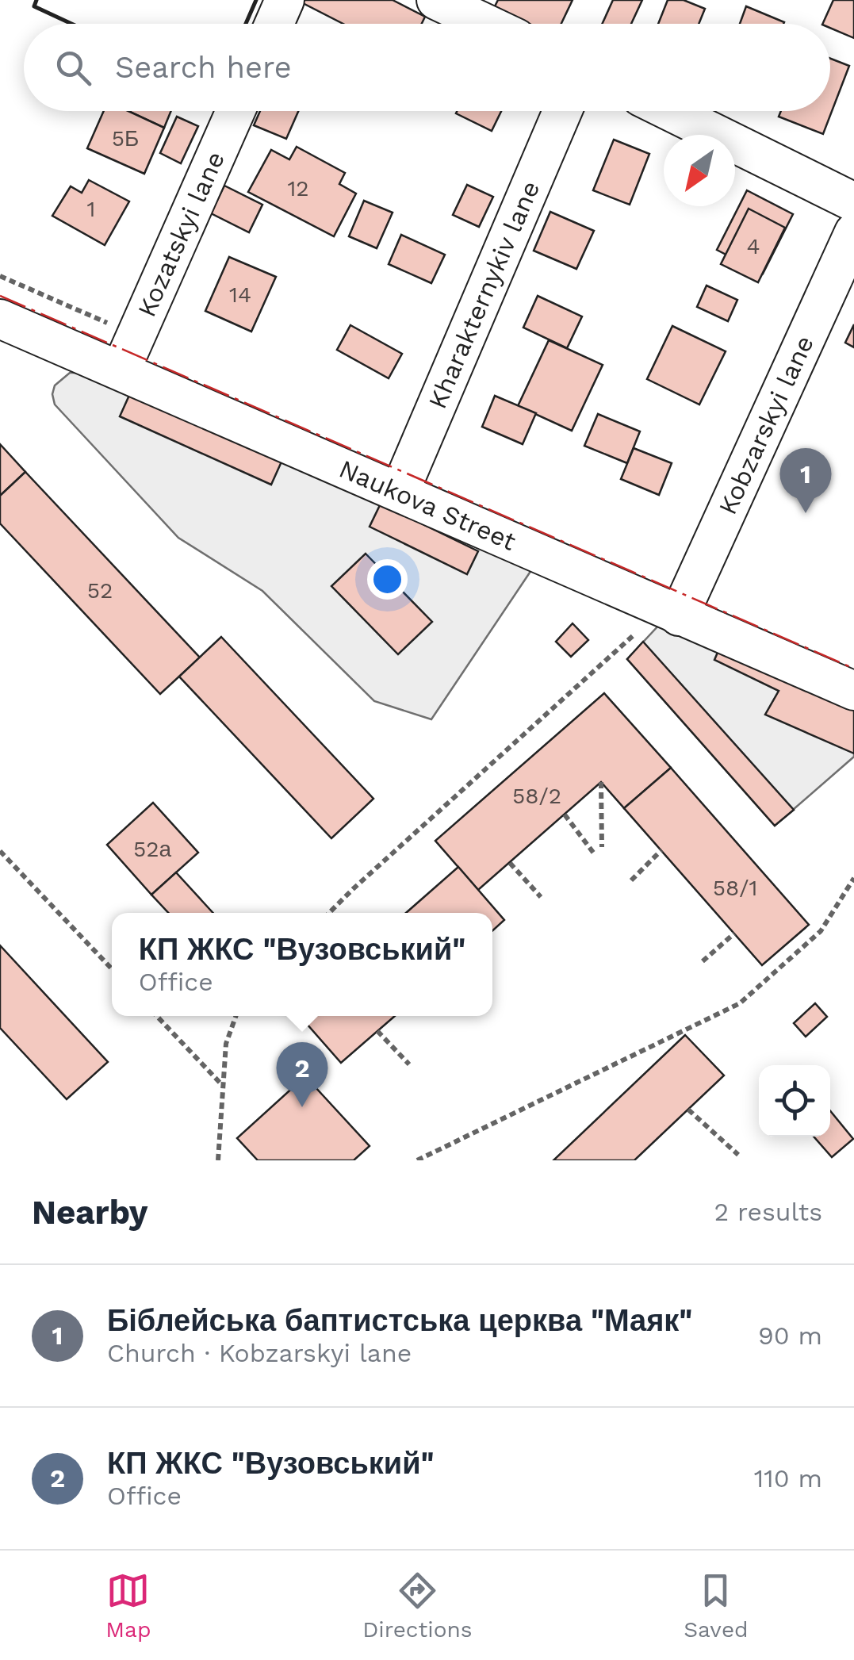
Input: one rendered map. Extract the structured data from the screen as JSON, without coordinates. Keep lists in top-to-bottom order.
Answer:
{
  "streets": {
    "street": [
      "Kozatskyi lane",
      "Kharakternykiv lane",
      "Kobzarskyi lane",
      "Naukova Street"
    ]
  },
  "crossings": [
    ["Kozatskyi lane", "Naukova Street"],
    ["Kharakternykiv lane", "Naukova Street"],
    ["Kobzarskyi lane", "Naukova Street"]
  ],
  "house_numbers": [
    "5Б",
    "12",
    "1",
    "4",
    "14",
    "52",
    "58/2",
    "52а",
    "58/1"
  ],
  "north": "bottom left",
  "page": {
    "search": "Search here",
    "pins": ["1", "2"],
    "popup": ["КП ЖКС \"Вузовський\"", "Office"],
    "heading": ["Nearby", "2 results"],
    "list": [
      {
        "mark": "1",
        "name": "Біблейська баптистська церква \"Маяк\"",
        "note": "Church · Kobzarskyi lane",
        "value": "90 m"
      },
      {
        "mark": "2",
        "name": "КП ЖКС \"Вузовський\"",
        "note": "Office",
        "value": "110 m"
      }
    ],
    "nav": ["Map", "Directions", "Saved"]
  }
}
